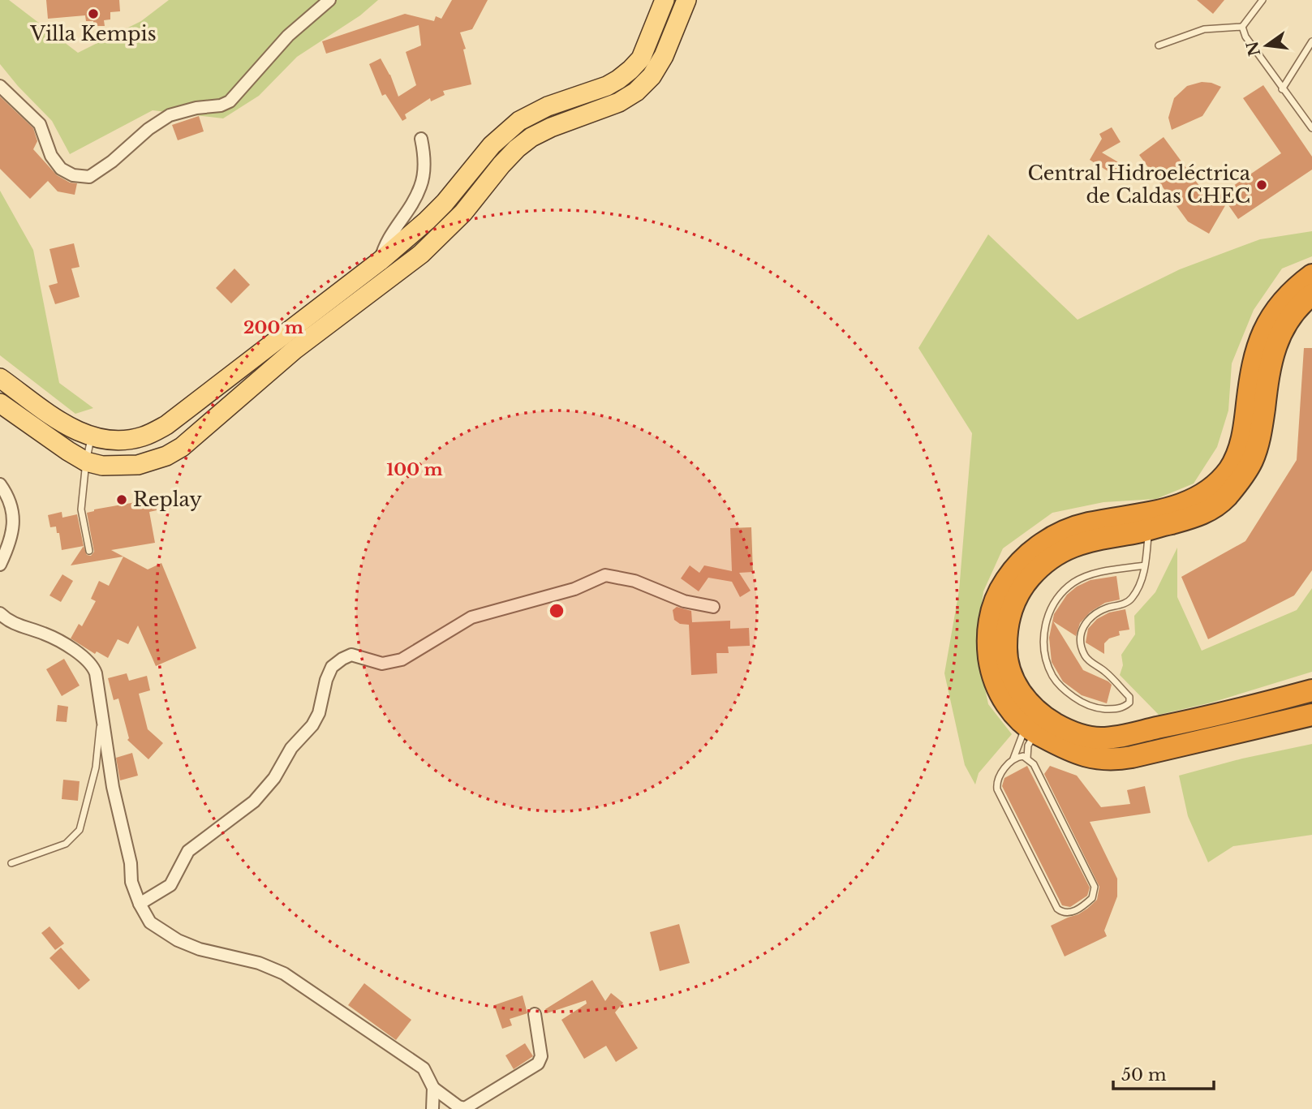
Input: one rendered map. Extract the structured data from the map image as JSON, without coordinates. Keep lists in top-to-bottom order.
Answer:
{
  "places": ["Villa Kempis", "Central Hidroeléctrica de Caldas CHEC", "Replay"],
  "scale_bar": "50 m",
  "north": "left",
  "rings": ["200 m", "100 m"]
}
